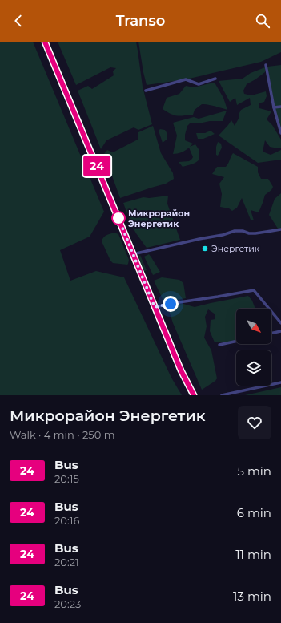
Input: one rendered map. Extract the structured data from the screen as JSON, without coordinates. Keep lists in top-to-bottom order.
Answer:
{
  "places": ["Микрорайон Энергетик", "Энергетик"],
  "lines": ["bus line 24"],
  "north": "bottom right",
  "page": {
    "header": "Transo",
    "on_map": "24",
    "heading": ["Микрорайон Энергетик", "Walk · 4 min · 250 m"],
    "list": [
      {
        "mark": "24",
        "name": "Bus",
        "note": "20:15",
        "value": "5 min"
      },
      {
        "mark": "24",
        "name": "Bus",
        "note": "20:16",
        "value": "6 min"
      },
      {
        "mark": "24",
        "name": "Bus",
        "note": "20:21",
        "value": "11 min"
      },
      {
        "mark": "24",
        "name": "Bus",
        "note": "20:23",
        "value": "13 min"
      }
    ]
  }
}
